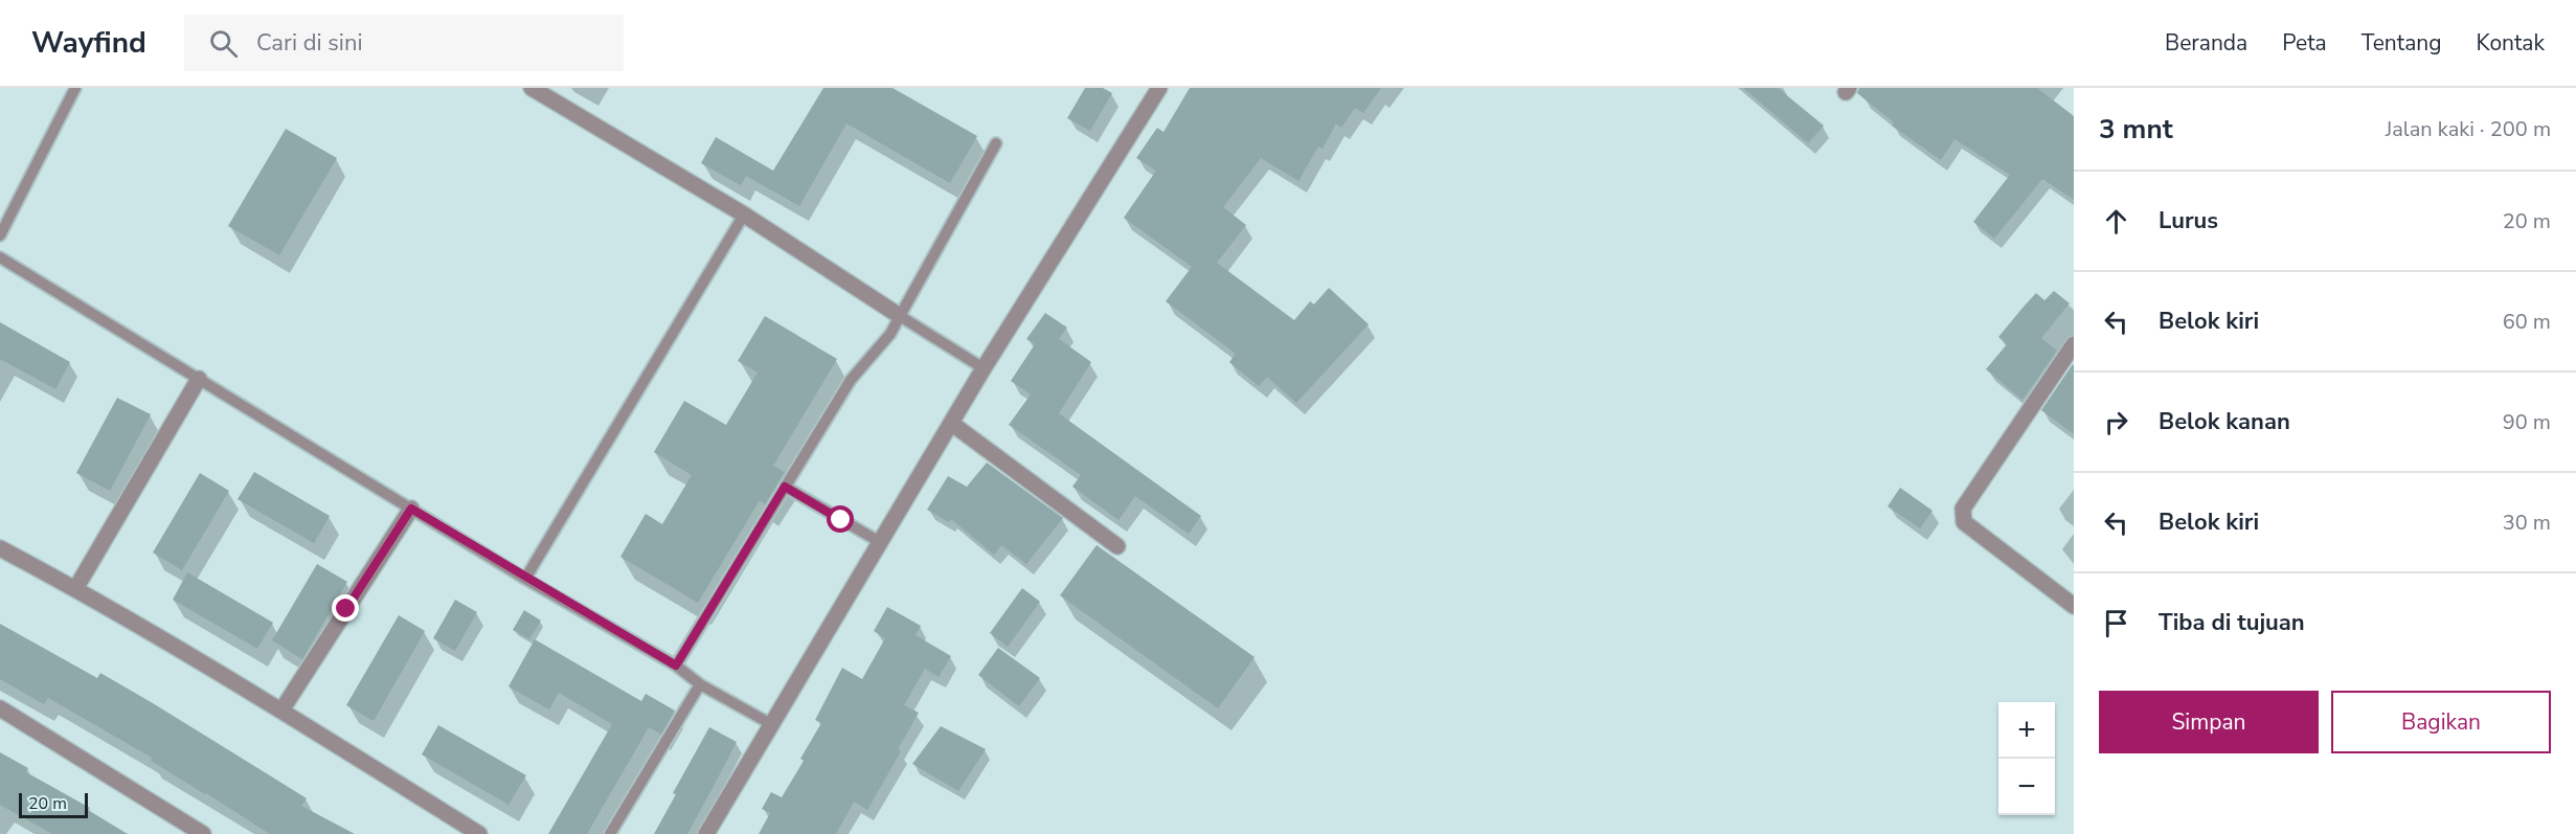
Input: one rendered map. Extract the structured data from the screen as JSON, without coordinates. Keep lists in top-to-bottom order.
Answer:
{
  "scale_bar": "20 m",
  "page": {
    "header": "Wayfind",
    "search": "Cari di sini",
    "nav": [
      "Beranda",
      "Peta",
      "Tentang",
      "Kontak"
    ],
    "heading": ["3 mnt", "Jalan kaki · 200 m"],
    "list": [
      ["Lurus", "20 m"],
      ["Belok kiri", "60 m"],
      ["Belok kanan", "90 m"],
      ["Belok kiri", "30 m"],
      "Tiba di tujuan"
    ],
    "buttons": ["Simpan", "Bagikan"],
    "map_buttons": ["+", "−"],
    "scale": "20 m"
  }
}
